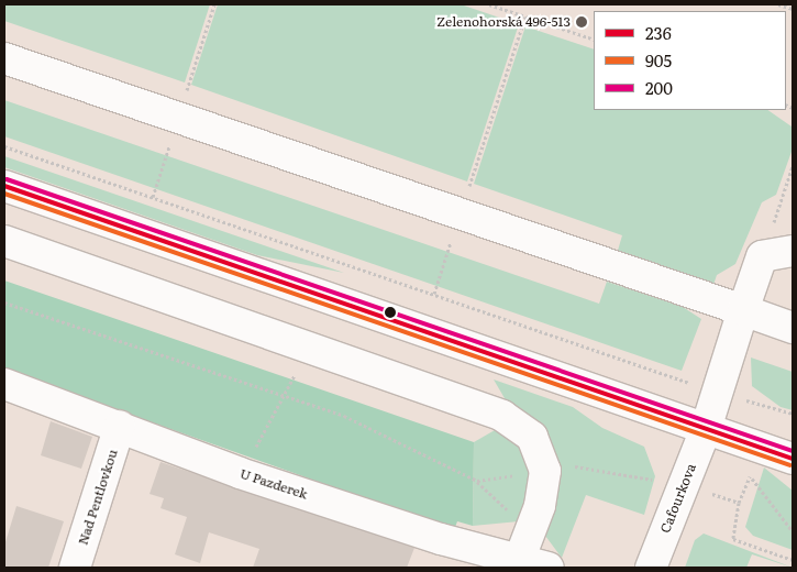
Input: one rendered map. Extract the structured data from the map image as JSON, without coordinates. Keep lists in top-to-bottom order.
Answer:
{
  "streets": {
    "street": ["U Pazderek", "Nad Pentlovkou", "Cafourkova"]
  },
  "crossings": [
    ["U Pazderek", "Nad Pentlovkou"]
  ],
  "places": ["Zelenohorská 496-513"],
  "lines": ["transit line 200", "transit line 236", "transit line 905"],
  "legend": ["236", "905", "200"]
}
